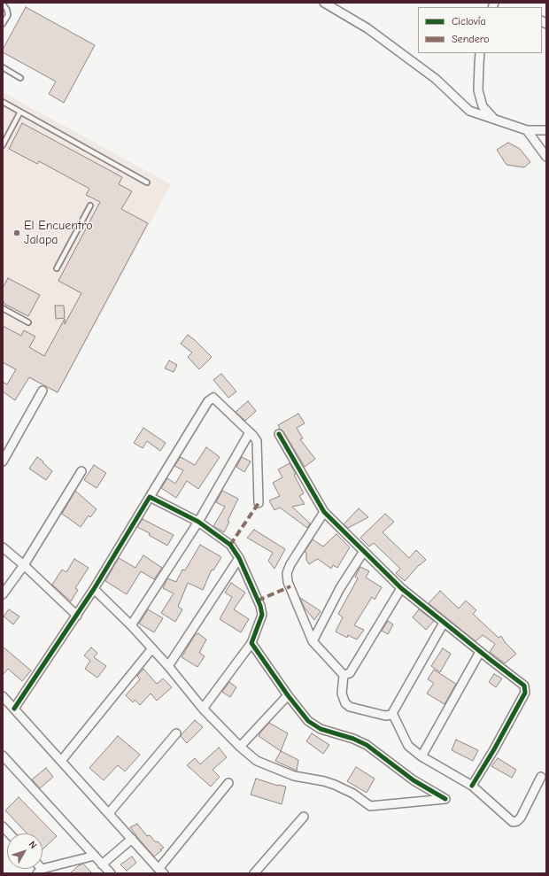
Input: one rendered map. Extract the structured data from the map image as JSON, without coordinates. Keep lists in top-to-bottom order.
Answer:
{
  "places": ["El Encuentro Jalapa"],
  "legend": ["Ciclovía", "Sendero"],
  "north": "top right"
}
